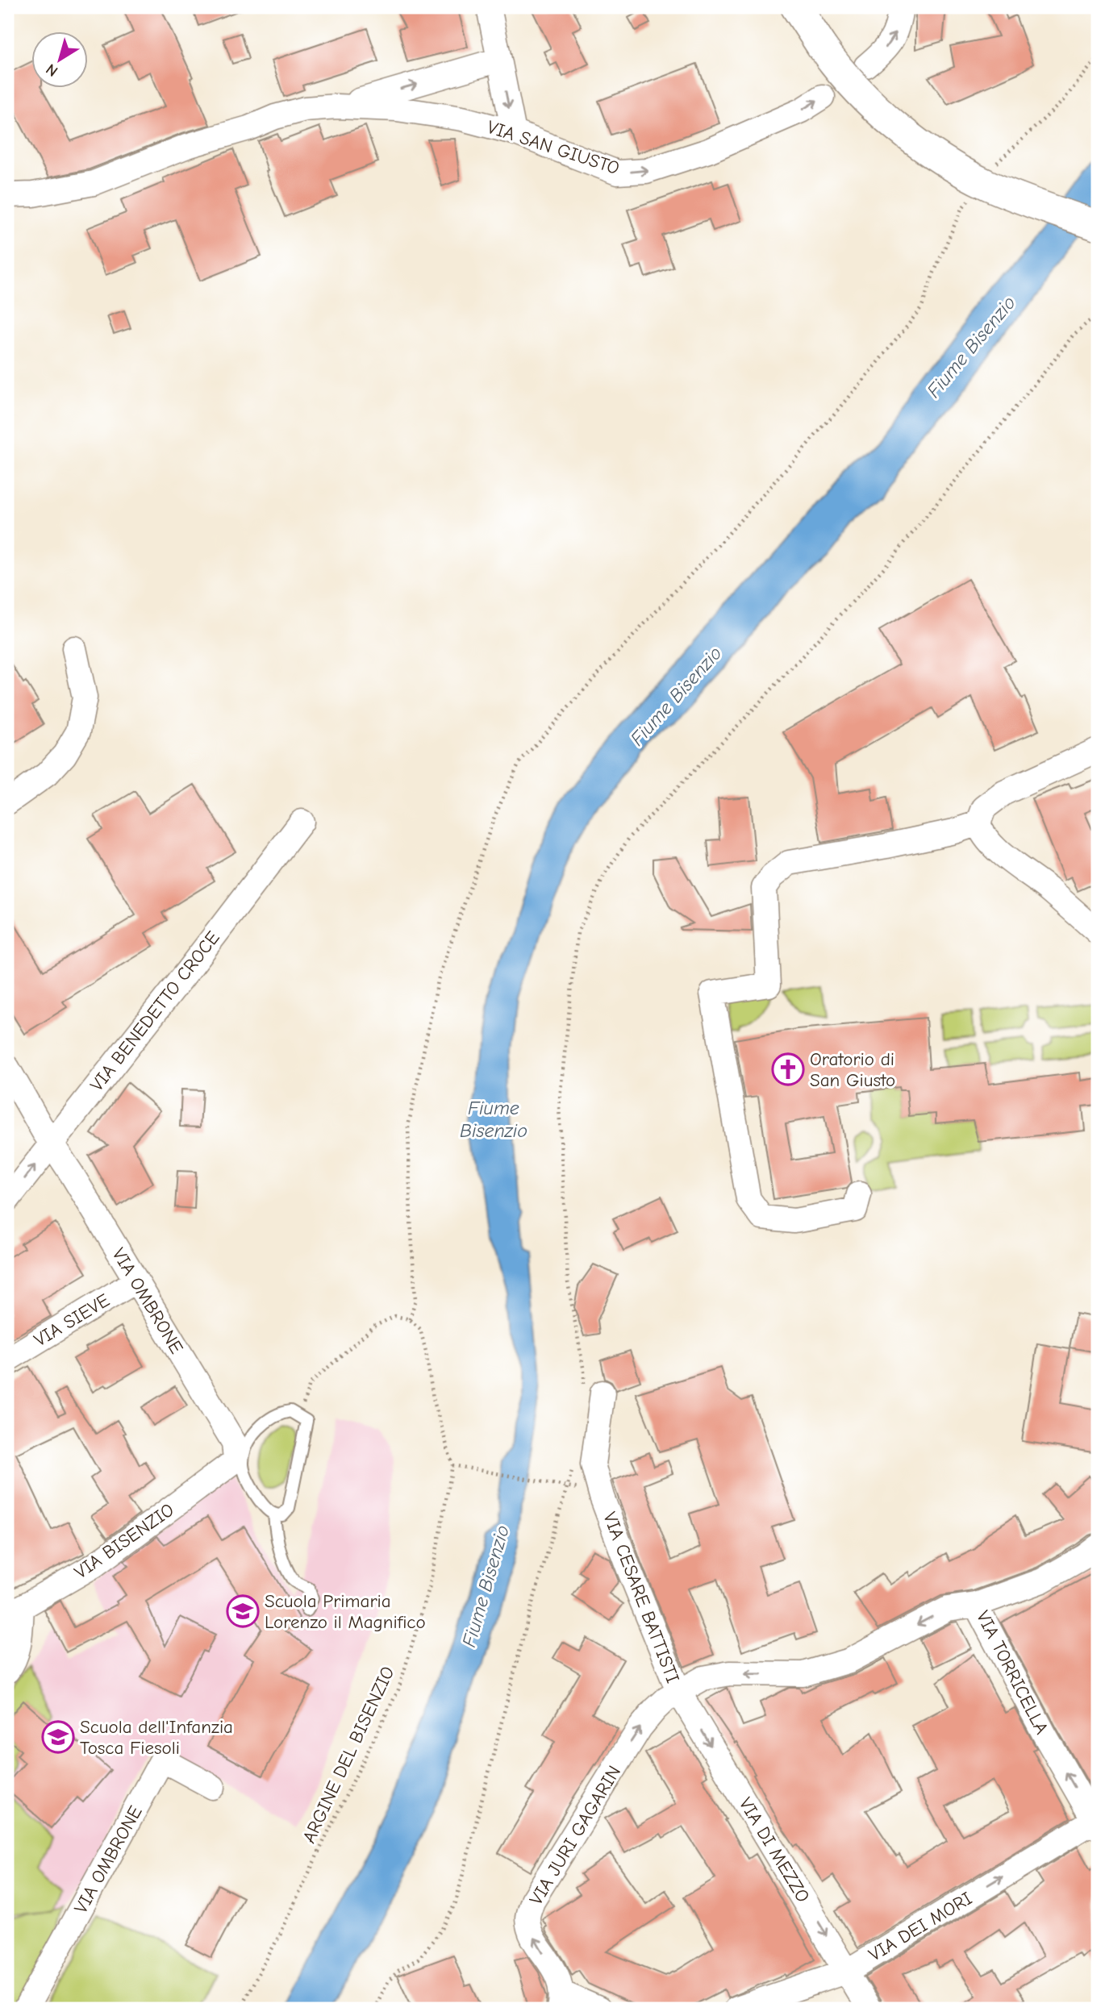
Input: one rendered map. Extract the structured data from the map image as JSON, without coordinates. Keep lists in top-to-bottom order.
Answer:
{
  "streets": {
    "street": [
      "VIA SAN GIUSTO",
      "VIA BENEDETTO CROCE",
      "VIA OMBRONE",
      "VIA SIEVE",
      "VIA BISENZIO",
      "VIA CESARE BATTISTI",
      "VIA TORRICELLA",
      "VIA JURI GAGARIN",
      "VIA DI MEZZO",
      "VIA DEI MORI"
    ],
    "path": ["ARGINE DEL BISENZIO"]
  },
  "crossings": [
    ["VIA BENEDETTO CROCE", "VIA OMBRONE"],
    ["VIA OMBRONE", "VIA SIEVE"],
    ["VIA OMBRONE", "VIA BISENZIO"],
    ["VIA CESARE BATTISTI", "VIA TORRICELLA"],
    ["VIA CESARE BATTISTI", "VIA JURI GAGARIN"],
    ["VIA CESARE BATTISTI", "VIA DI MEZZO"],
    ["VIA TORRICELLA", "VIA DEI MORI"],
    ["VIA JURI GAGARIN", "VIA DI MEZZO"],
    ["VIA DI MEZZO", "VIA DEI MORI"]
  ],
  "one_way": [
    "VIA CESARE BATTISTI",
    "VIA TORRICELLA",
    "VIA JURI GAGARIN",
    "VIA DI MEZZO",
    "VIA DEI MORI"
  ],
  "water": ["Fiume Bisenzio"],
  "places": {
    "church": ["Oratorio di San Giusto"],
    "school or university": ["Scuola Primaria Lorenzo il Magnifico", "Scuola dell'Infanzia Tosca Fiesoli"]
  },
  "north": "bottom left"
}
